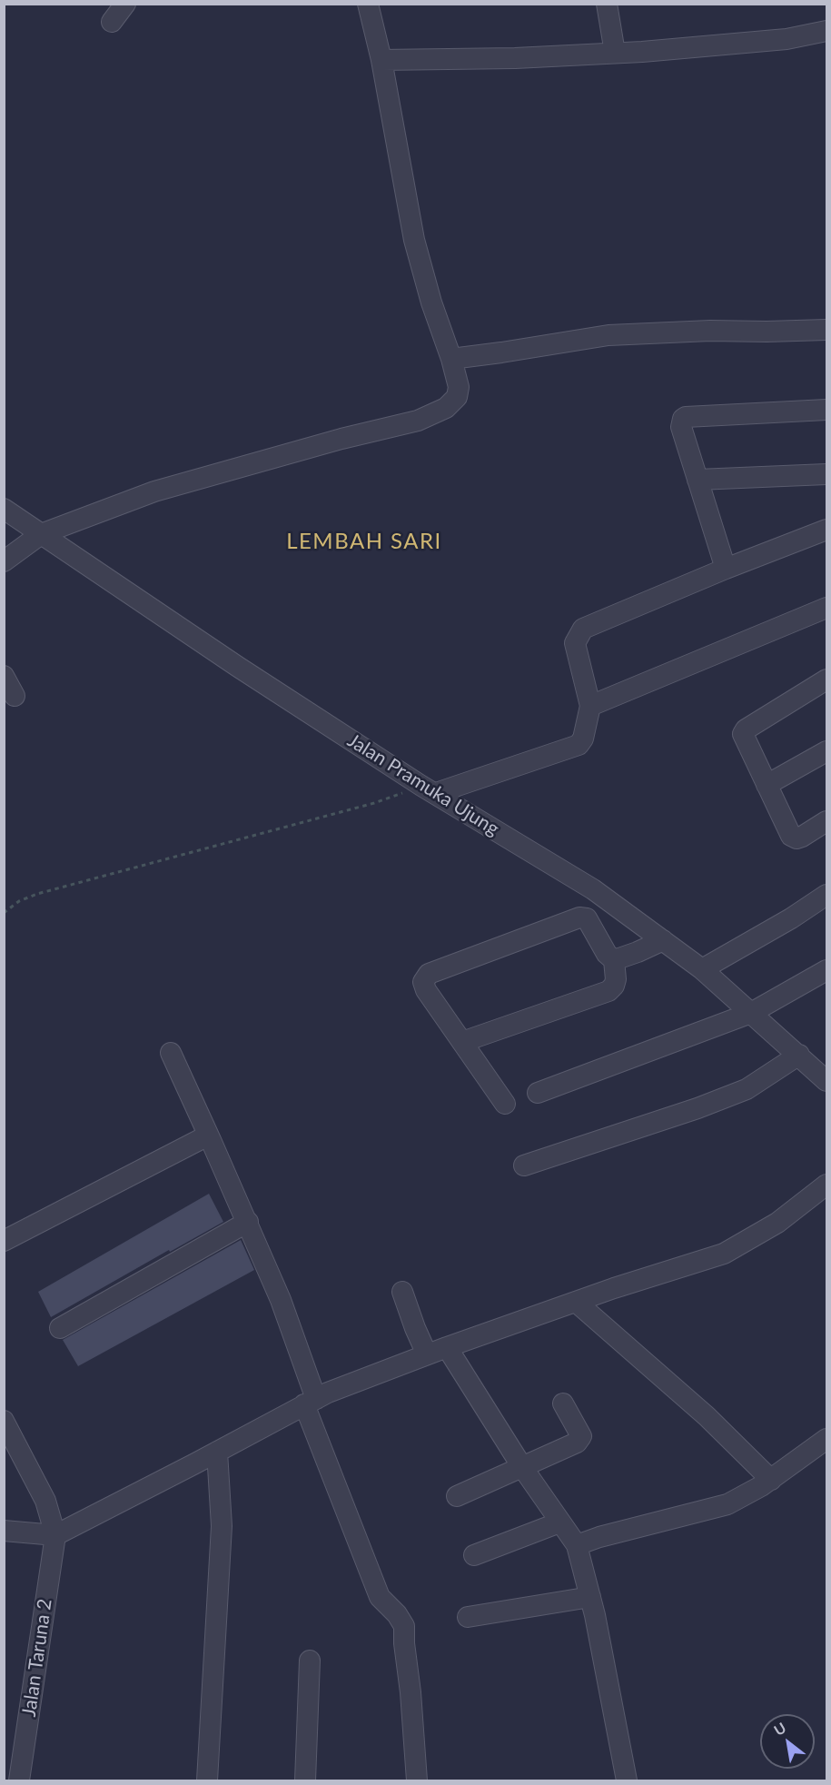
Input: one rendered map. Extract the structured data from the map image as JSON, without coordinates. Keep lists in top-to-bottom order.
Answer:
{
  "streets": {
    "street": ["Jalan Pramuka Ujung", "Jalan Taruna 2"]
  },
  "districts": ["LEMBAH SARI"],
  "north": "top left"
}
